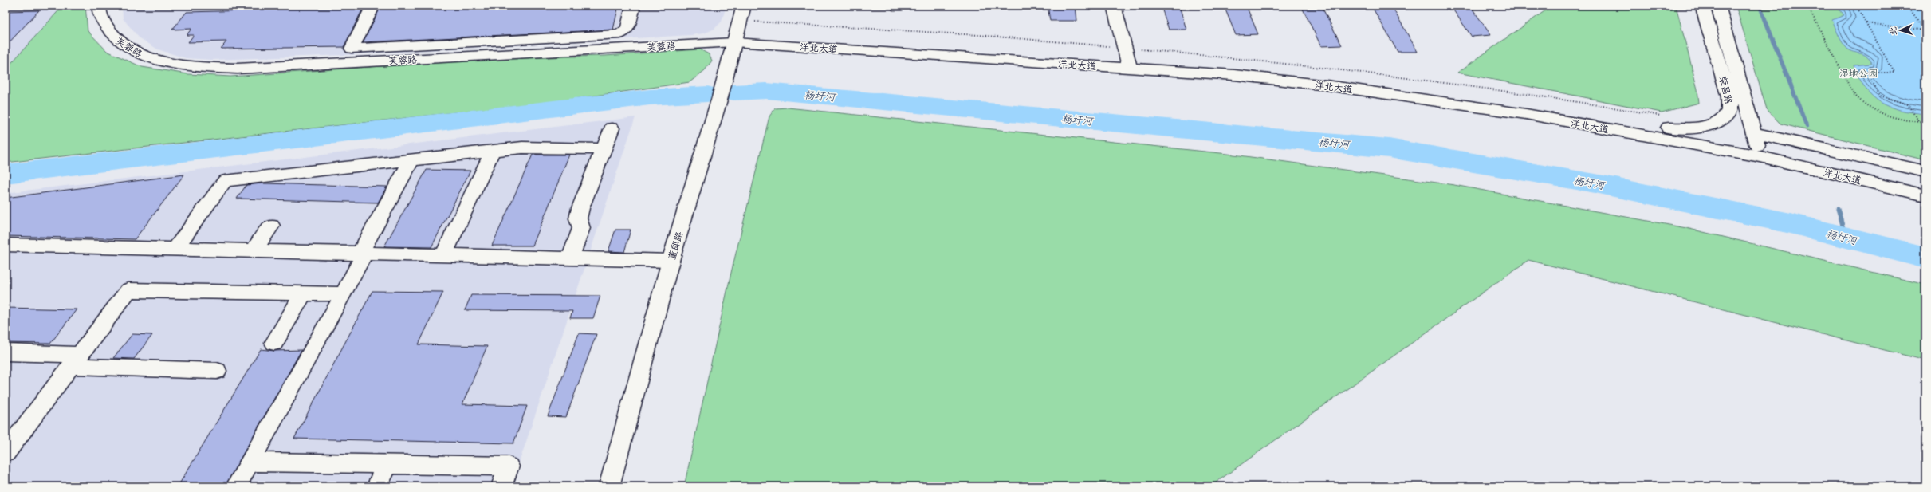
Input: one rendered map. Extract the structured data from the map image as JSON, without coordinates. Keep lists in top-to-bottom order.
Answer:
{
  "streets": {
    "street": [
      "芙蓉路",
      "洋北大道",
      "荣昌路",
      "董郎路"
    ]
  },
  "crossings": [
    ["芙蓉路", "洋北大道"],
    ["芙蓉路", "董郎路"],
    ["洋北大道", "荣昌路"],
    ["洋北大道", "董郎路"]
  ],
  "water": ["杨圩河"],
  "parks": ["湿地公园"],
  "north": "left"
}
